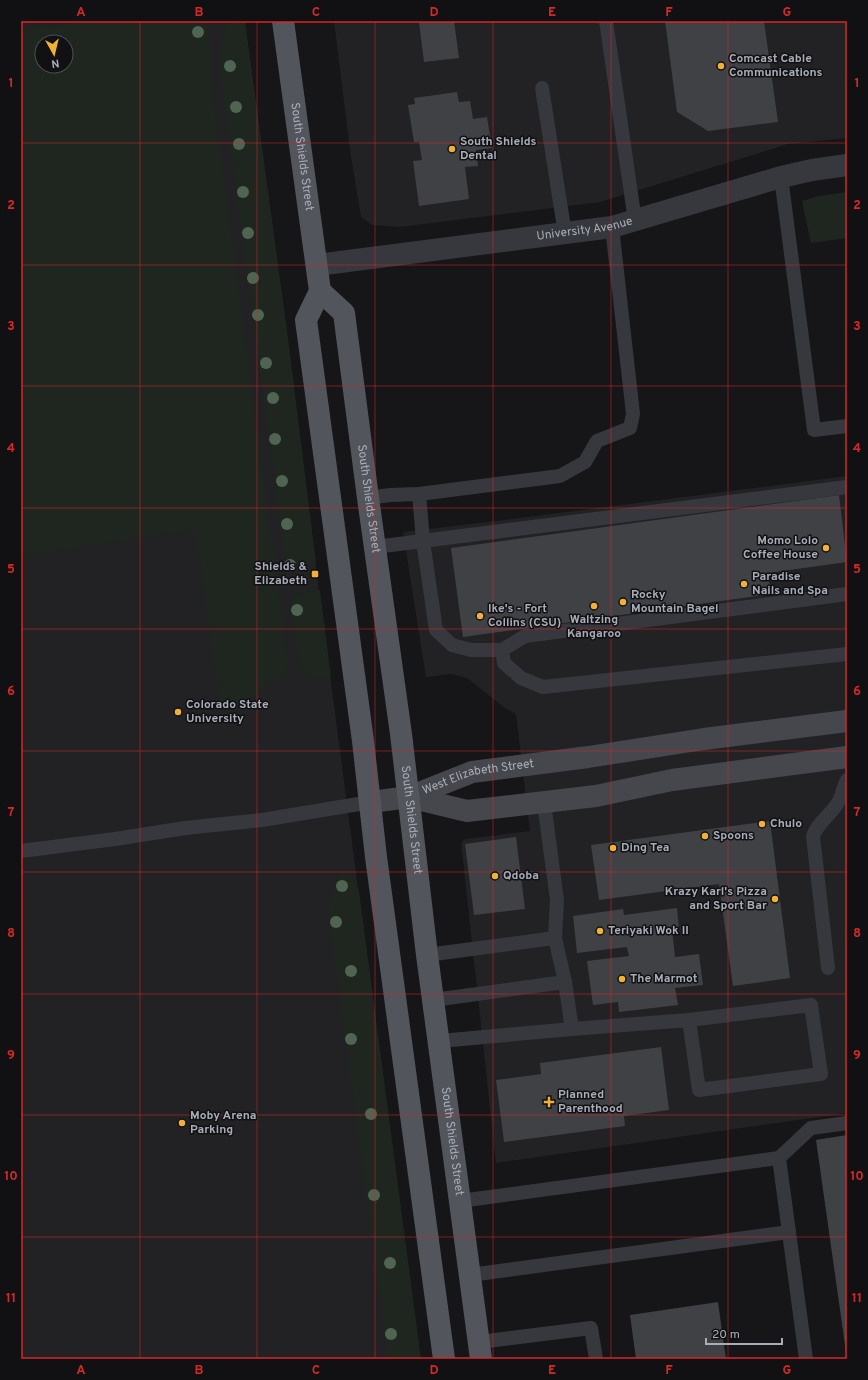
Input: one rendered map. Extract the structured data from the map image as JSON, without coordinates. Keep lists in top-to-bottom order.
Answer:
{
  "streets": {
    "main road": ["South Shields Street", "West Elizabeth Street"],
    "street": ["University Avenue"]
  },
  "crossings": [
    ["South Shields Street", "University Avenue"],
    ["South Shields Street", "West Elizabeth Street"]
  ],
  "places": {
    "other": [
      "Comcast Cable Communications",
      "South Shields Dental",
      "Momo Lolo Coffee House",
      "Paradise Nails and Spa",
      "Rocky Mountain Bagel",
      "Waltzing Kangaroo",
      "Ike's - Fort Collins (CSU)",
      "Colorado State University",
      "Chulo",
      "Spoons",
      "Ding Tea",
      "Qdoba",
      "Krazy Karl's Pizza and Sport Bar",
      "Teriyaki Wok II",
      "The Marmot",
      "Moby Arena Parking"
    ],
    "transit": ["Shields & Elizabeth"],
    "health": ["Planned Parenthood"]
  },
  "scale_bar": "20 m",
  "north": "bottom",
  "grid": {
    "columns": [
      "A",
      "B",
      "C",
      "D",
      "E",
      "F",
      "G"
    ],
    "rows": [
      "1",
      "2",
      "3",
      "4",
      "5",
      "6",
      "7",
      "8",
      "9",
      "10",
      "11"
    ]
  }
}
